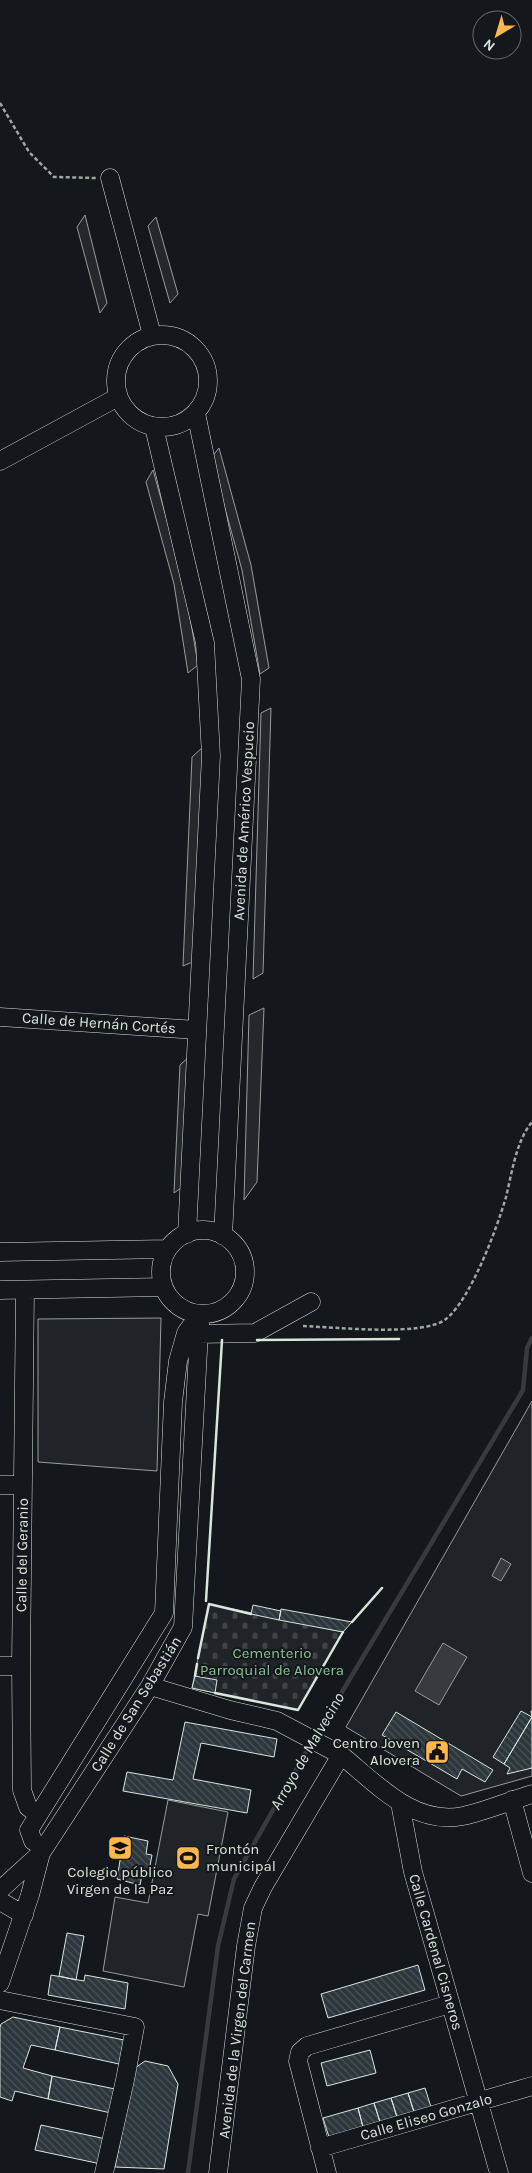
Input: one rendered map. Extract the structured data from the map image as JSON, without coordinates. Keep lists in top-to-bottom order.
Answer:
{
  "streets": {
    "street": [
      "Avenida de Américo Vespucio",
      "Calle de Hernán Cortés",
      "Calle del Geranio",
      "Calle de San Sebastián",
      "Calle Cardenal Cisneros",
      "Avenida de la Virgen del Carmen",
      "Calle Eliseo Gonzalo"
    ]
  },
  "crossings": [
    ["Avenida de Américo Vespucio", "Calle de San Sebastián"],
    ["Calle Cardenal Cisneros", "Calle Eliseo Gonzalo"]
  ],
  "water": ["Arroyo de Malvecino"],
  "parks": ["Cementerio Parroquial de Alovera"],
  "places": {
    "public building": ["Centro Joven Alovera"],
    "school or university": ["Colegio público Virgen de la Paz"],
    "sports": ["Frontón municipal"]
  },
  "north": "bottom left"
}
